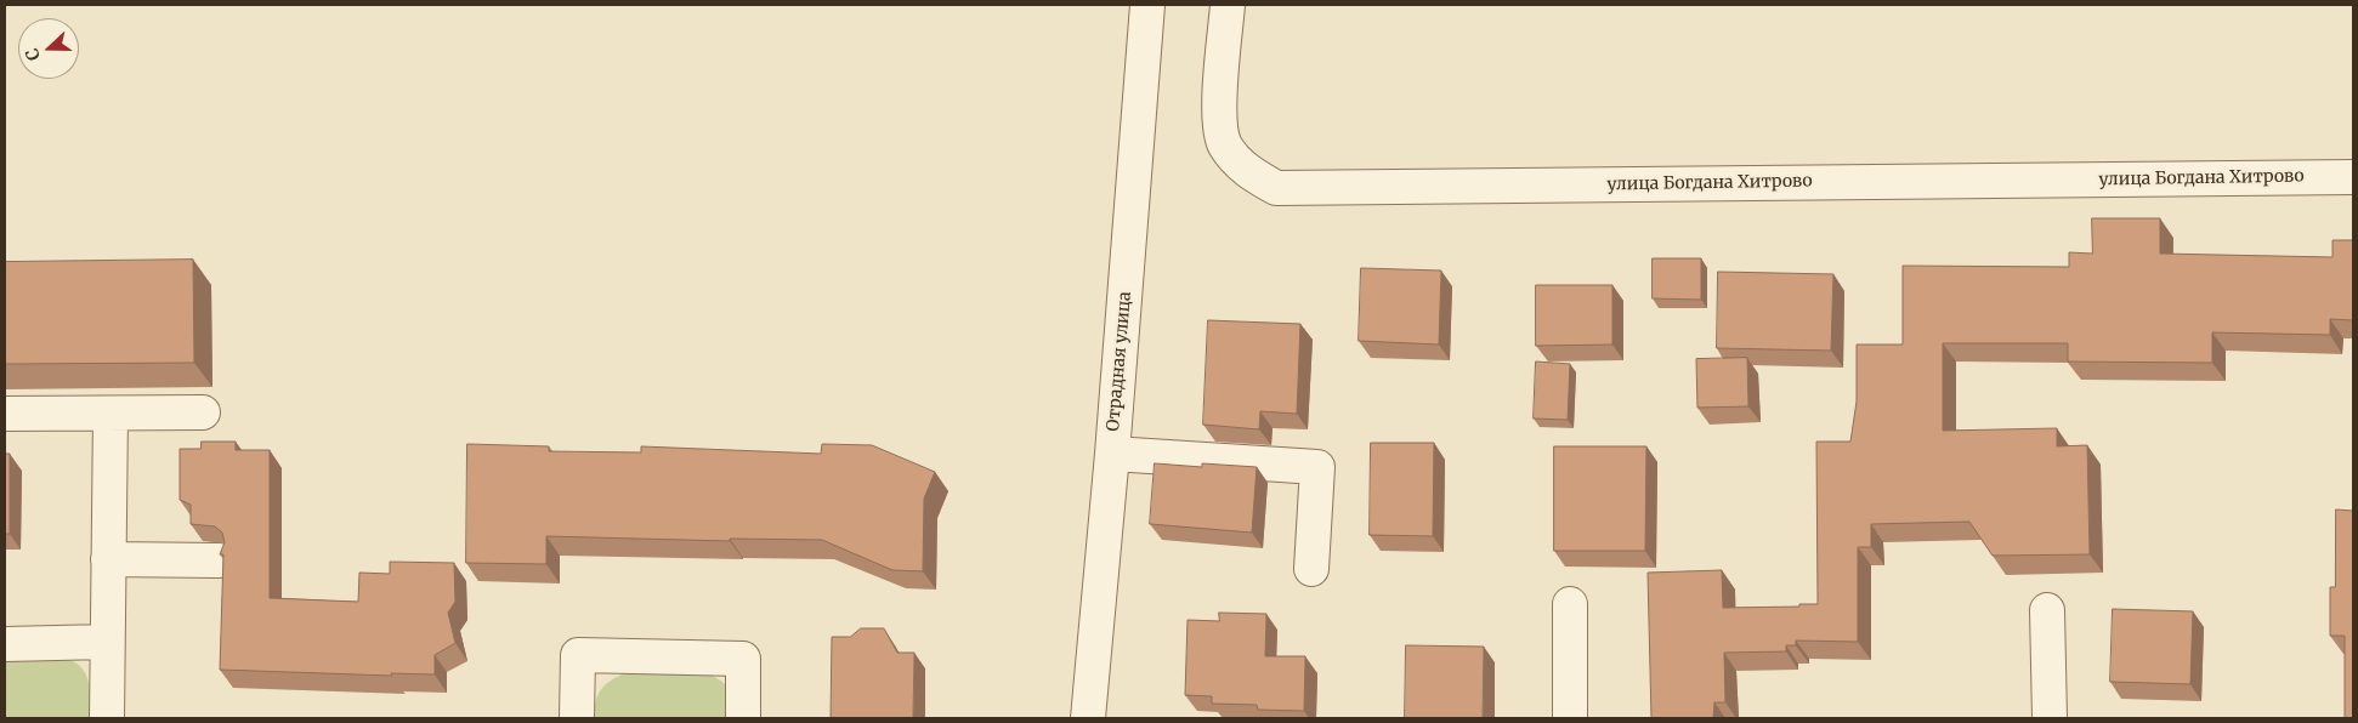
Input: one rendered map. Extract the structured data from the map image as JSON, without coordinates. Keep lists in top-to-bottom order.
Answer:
{
  "streets": {
    "street": ["улица Богдана Хитрово", "Отрадная улица"]
  },
  "north": "left"
}
